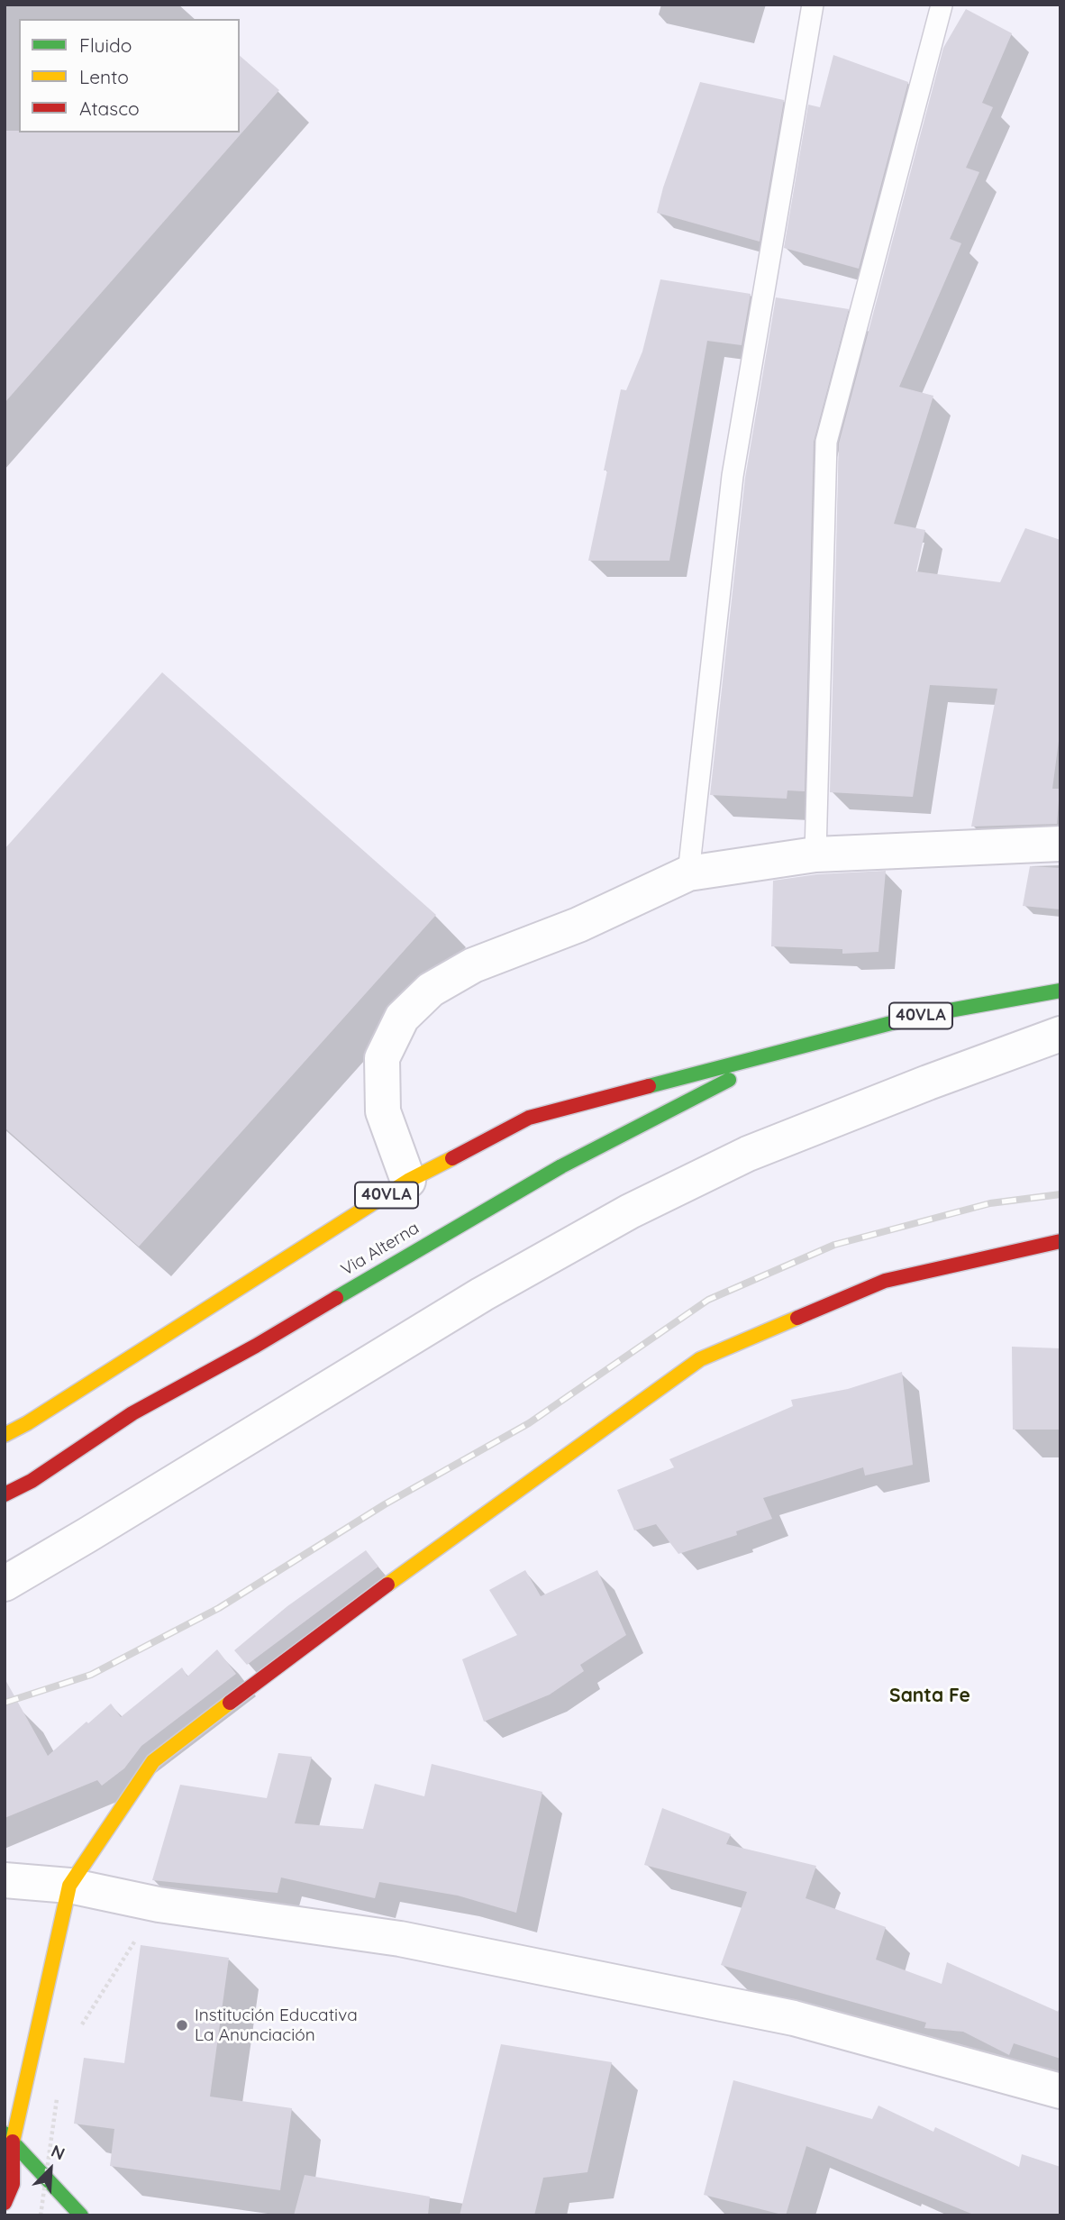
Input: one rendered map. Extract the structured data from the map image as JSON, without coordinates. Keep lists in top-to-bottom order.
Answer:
{
  "streets": {
    "main road": ["40VLA", "Via Alterna"]
  },
  "districts": ["Santa Fe"],
  "places": ["Institución Educativa La Anunciación"],
  "legend": ["Fluido", "Lento", "Atasco"],
  "north": "top right"
}
